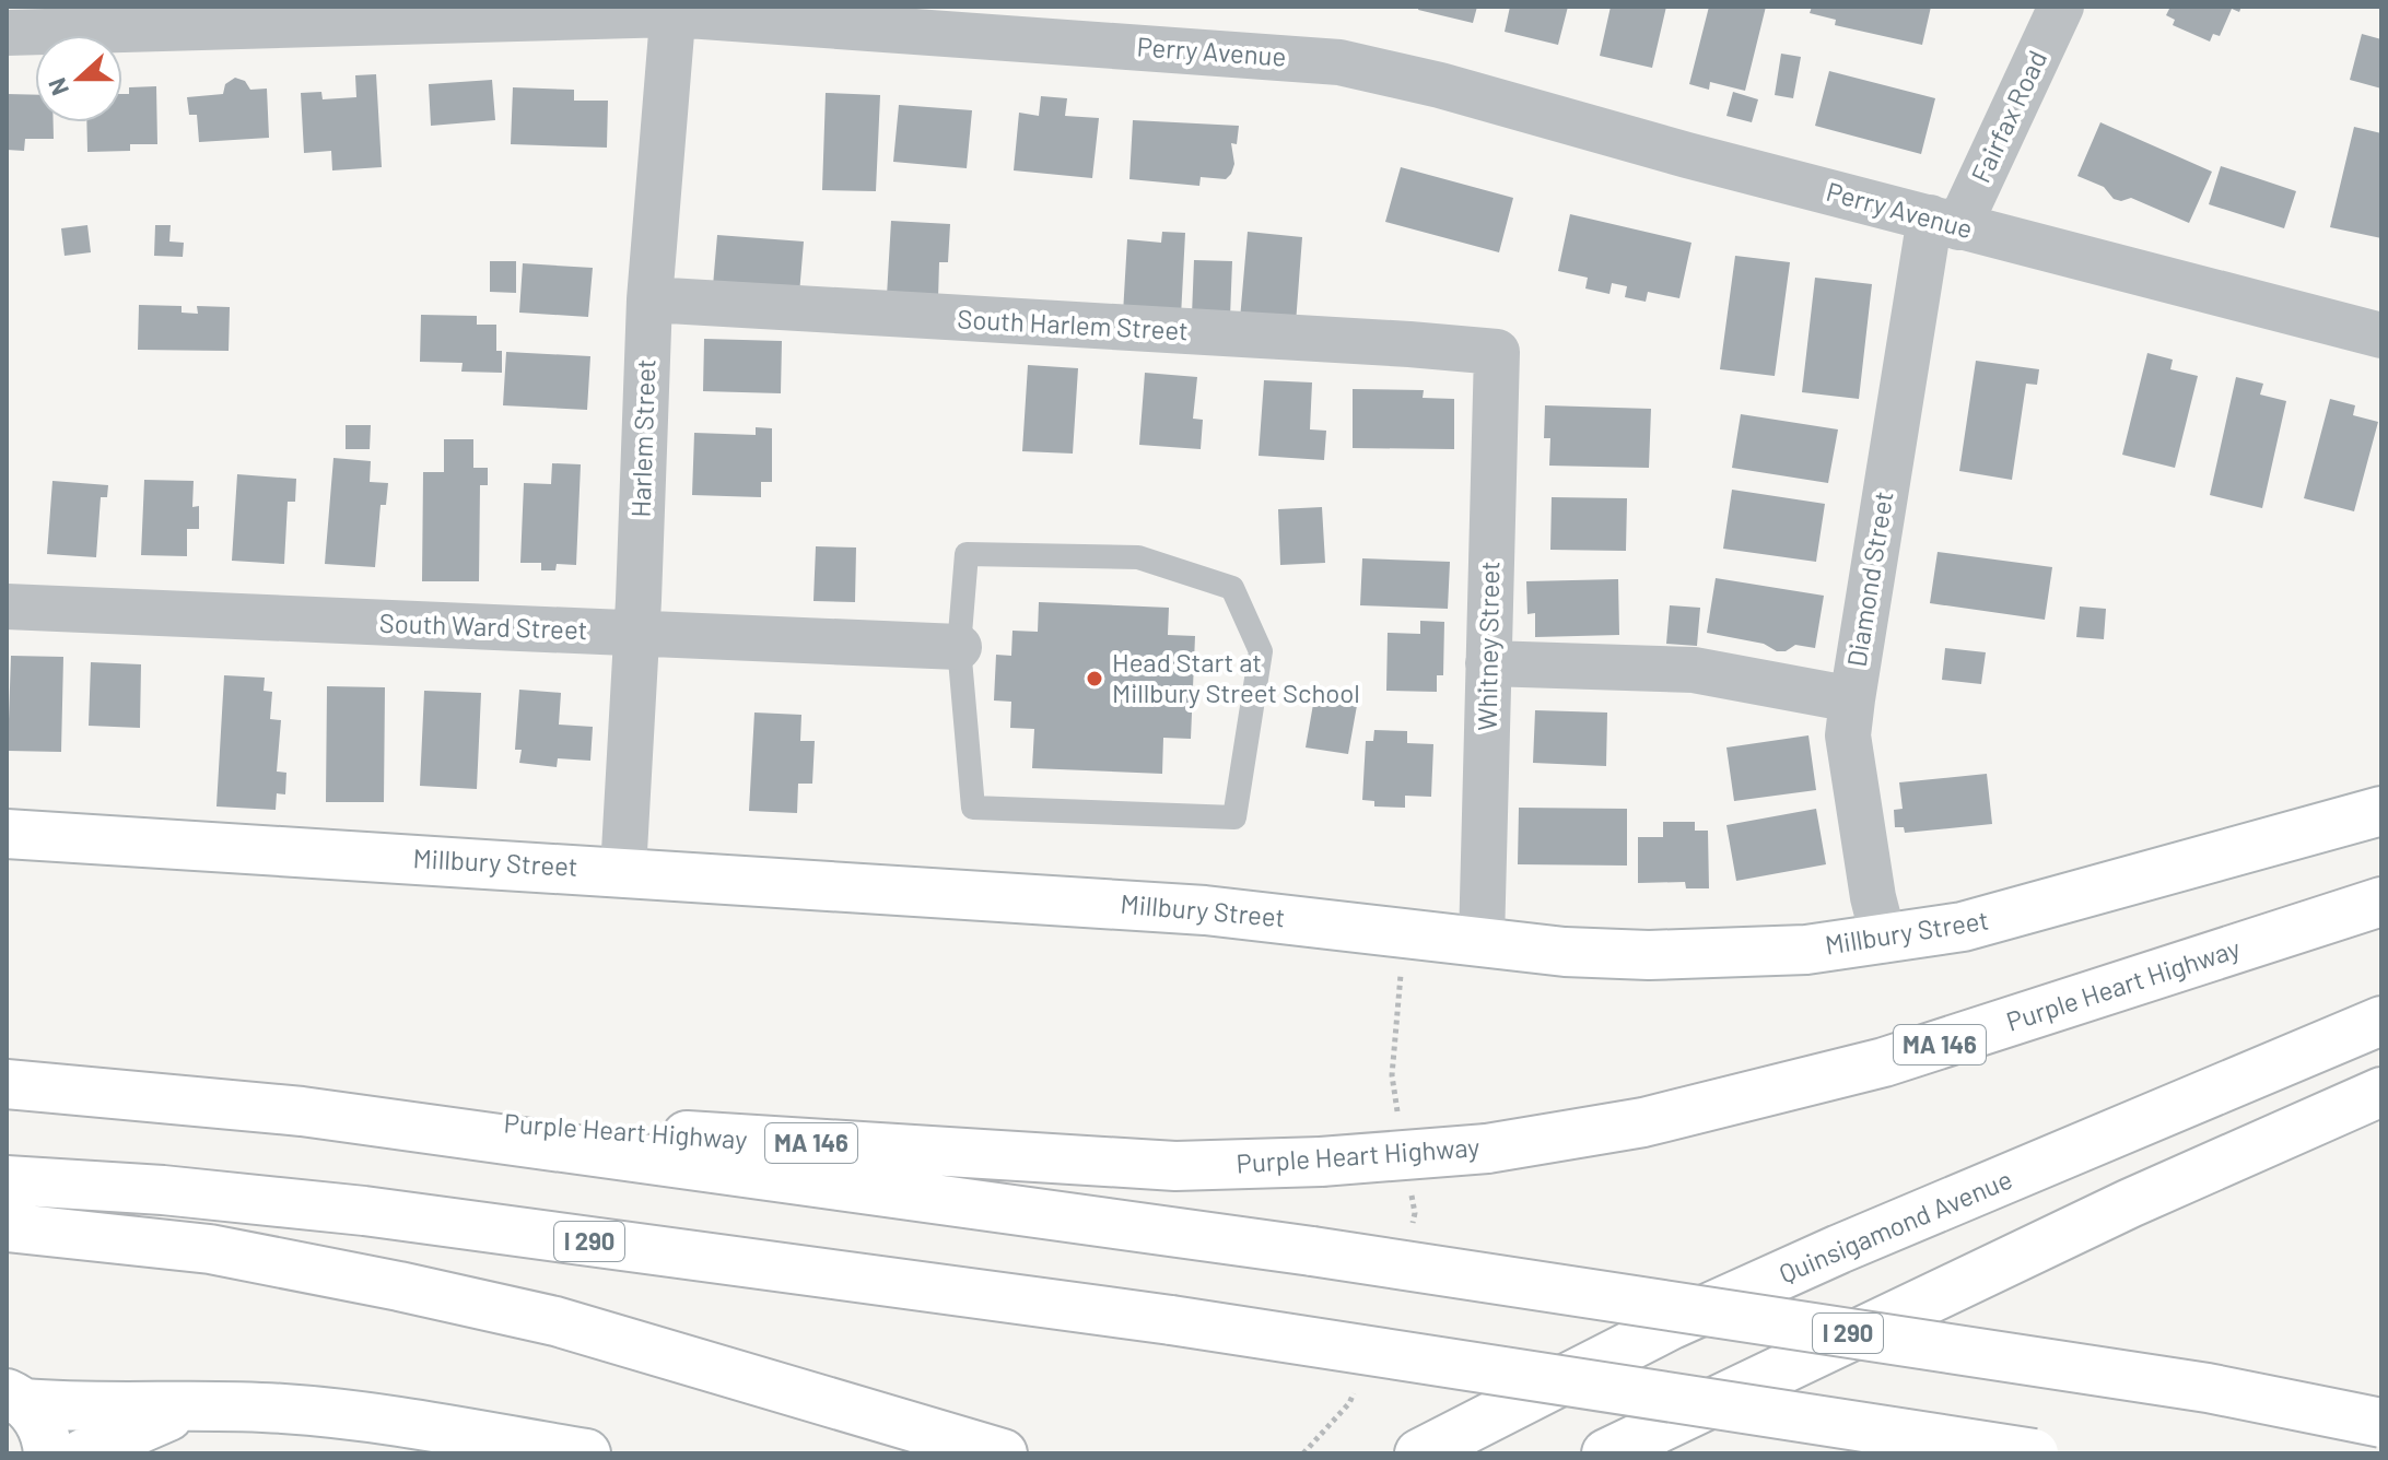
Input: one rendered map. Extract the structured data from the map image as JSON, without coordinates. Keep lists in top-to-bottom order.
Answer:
{
  "streets": {
    "main road": [
      "Millbury Street",
      "Purple Heart Highway",
      "MA 146",
      "Quinsigamond Avenue",
      "I 290"
    ],
    "street": [
      "Perry Avenue",
      "Fairfax Road",
      "South Harlem Street",
      "Harlem Street",
      "Diamond Street",
      "South Ward Street",
      "Whitney Street"
    ]
  },
  "crossings": [
    ["Perry Avenue", "Fairfax Road"],
    ["Perry Avenue", "Harlem Street"],
    ["Perry Avenue", "Diamond Street"],
    ["Fairfax Road", "Diamond Street"],
    ["South Harlem Street", "Harlem Street"],
    ["South Harlem Street", "Whitney Street"],
    ["Harlem Street", "South Ward Street"],
    ["Harlem Street", "Millbury Street"],
    ["Diamond Street", "Millbury Street"],
    ["Whitney Street", "Millbury Street"],
    ["Purple Heart Highway", "I 290"]
  ],
  "places": ["Head Start at Millbury Street School"],
  "north": "left"
}
